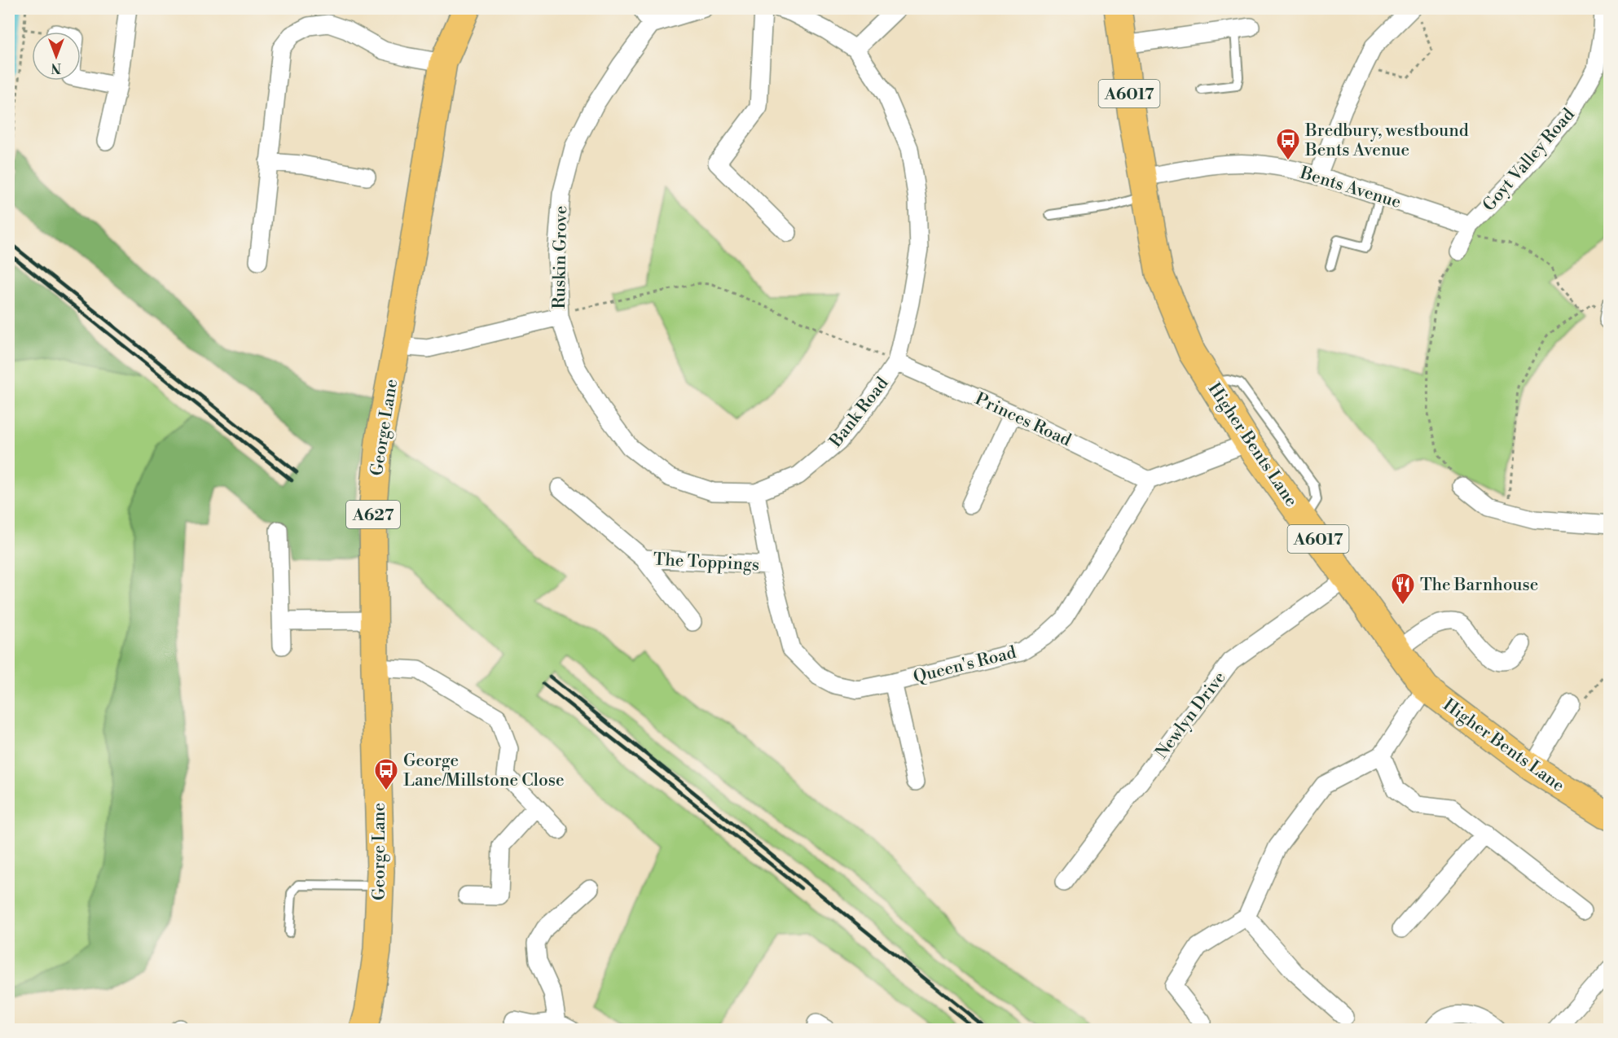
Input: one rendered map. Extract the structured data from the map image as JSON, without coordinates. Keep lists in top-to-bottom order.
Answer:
{
  "streets": {
    "main road": [
      "A6017",
      "George Lane",
      "Higher Bents Lane",
      "A627"
    ],
    "street": [
      "Goyt Valley Road",
      "Bents Avenue",
      "Ruskin Grove",
      "Bank Road",
      "Princes Road",
      "The Toppings",
      "Queen's Road",
      "Newlyn Drive"
    ]
  },
  "crossings": [
    ["Goyt Valley Road", "Bents Avenue"],
    ["Bents Avenue", "Higher Bents Lane"],
    ["Ruskin Grove", "Bank Road"],
    ["Ruskin Grove", "George Lane"],
    ["Bank Road", "Princes Road"],
    ["Bank Road", "Queen's Road"],
    ["Princes Road", "Queen's Road"],
    ["Higher Bents Lane", "Newlyn Drive"],
    ["The Toppings", "Queen's Road"]
  ],
  "places": {
    "bus stop": ["Bredbury, westbound Bents Avenue", "George Lane/Millstone Close"],
    "restaurant": ["The Barnhouse"]
  },
  "north": "bottom"
}
